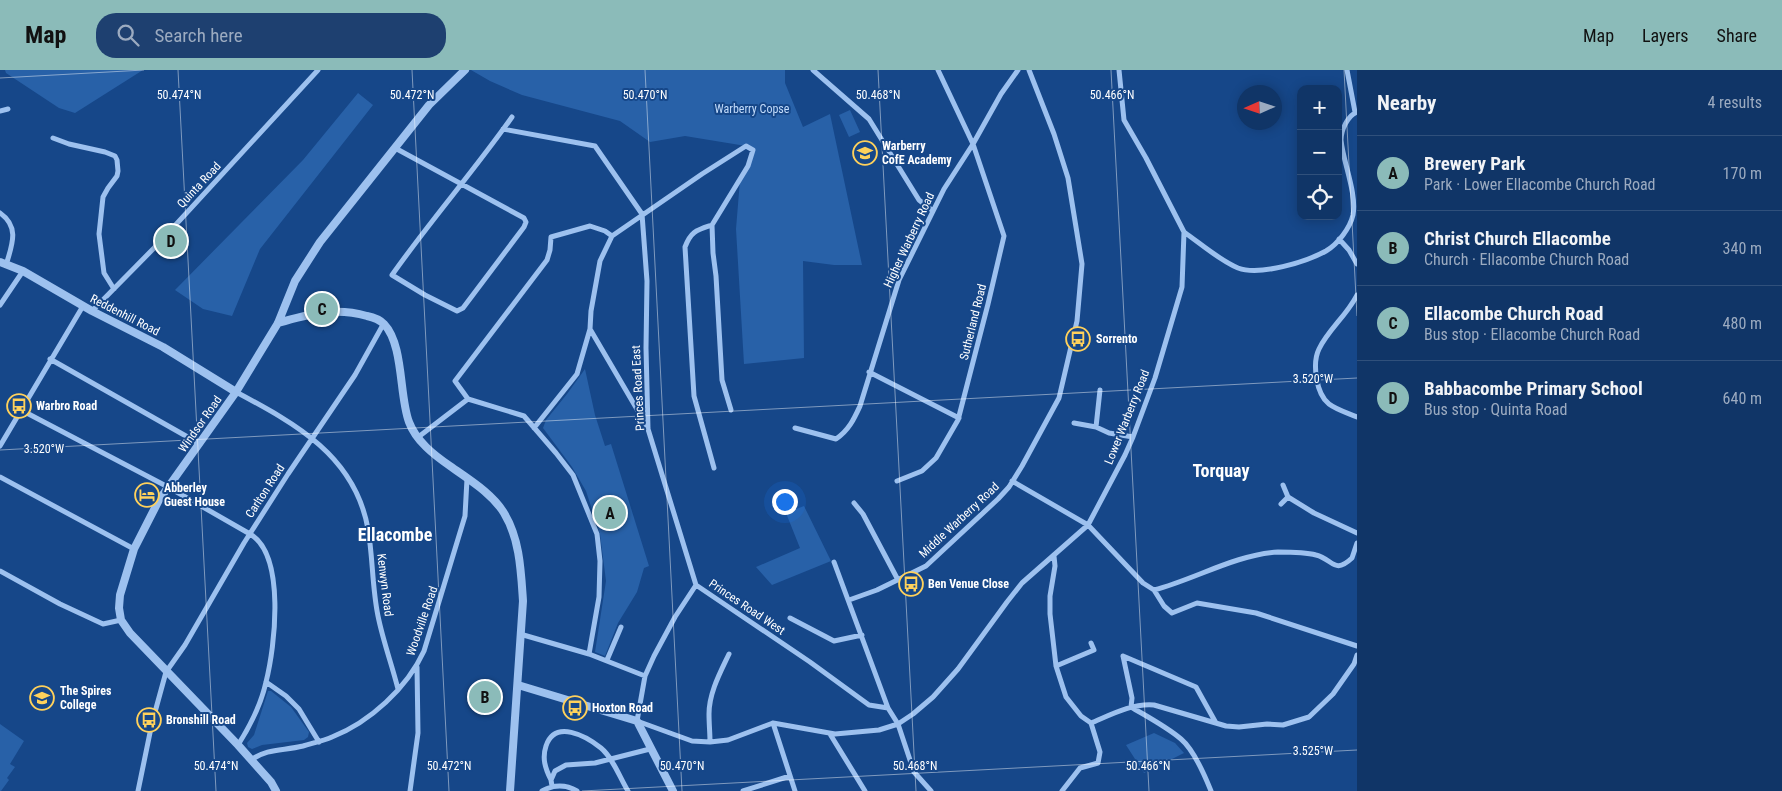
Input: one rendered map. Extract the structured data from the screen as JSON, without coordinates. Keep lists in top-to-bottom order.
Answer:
{
  "streets": {
    "street": [
      "Quinta Road",
      "Higher Warberry Road",
      "Reddenhill Road",
      "Sutherland Road",
      "Princes Road East",
      "Lower Warberry Road",
      "Windsor Road",
      "Carlton Road",
      "Middle Warberry Road",
      "Kenwyn Road",
      "Princes Road West",
      "Woodville Road"
    ]
  },
  "crossings": [
    ["Quinta Road", "Reddenhill Road"],
    ["Higher Warberry Road", "Sutherland Road"],
    ["Reddenhill Road", "Windsor Road"],
    ["Reddenhill Road", "Kenwyn Road"],
    ["Princes Road East", "Princes Road West"],
    ["Windsor Road", "Kenwyn Road"],
    ["Carlton Road", "Kenwyn Road"],
    ["Kenwyn Road", "Woodville Road"]
  ],
  "districts": ["Torquay", "Ellacombe"],
  "parks": ["Warberry Copse"],
  "places": {
    "school or university": ["Warberry CofE Academy", "The Spires College"],
    "bus stop": [
      "Sorrento",
      "Warbro Road",
      "Ben Venue Close",
      "Hoxton Road",
      "Bronshill Road"
    ],
    "hotel": ["Abberley Guest House"]
  },
  "north": "left",
  "page": {
    "header": "Map",
    "search": "Search here",
    "nav": ["Map", "Layers", "Share"],
    "heading": ["Nearby", "4 results"],
    "map_buttons": ["+", "−"],
    "list": [
      {
        "mark": "A",
        "name": "Brewery Park",
        "note": "Park · Lower Ellacombe Church Road",
        "value": "170 m"
      },
      {
        "mark": "B",
        "name": "Christ Church Ellacombe",
        "note": "Church · Ellacombe Church Road",
        "value": "340 m"
      },
      {
        "mark": "C",
        "name": "Ellacombe Church Road",
        "note": "Bus stop · Ellacombe Church Road",
        "value": "480 m"
      },
      {
        "mark": "D",
        "name": "Babbacombe Primary School",
        "note": "Bus stop · Quinta Road",
        "value": "640 m"
      }
    ],
    "pins": [
      "D",
      "C",
      "A",
      "B"
    ]
  },
  "coordinates": [
    "50.474°N",
    "50.472°N",
    "50.470°N",
    "50.468°N",
    "50.466°N",
    "3.520°W",
    "3.525°W"
  ]
}
